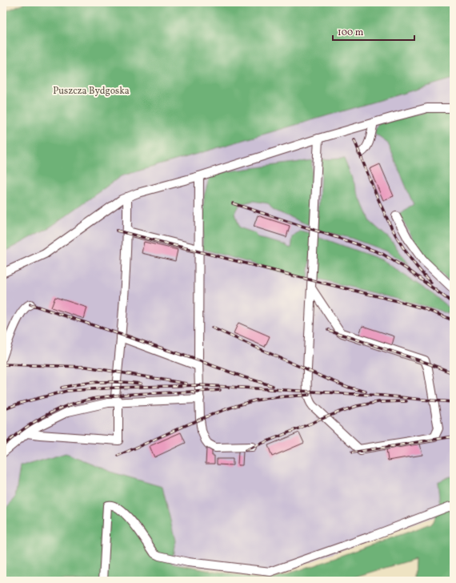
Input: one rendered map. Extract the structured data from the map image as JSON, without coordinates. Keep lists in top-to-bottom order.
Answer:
{
  "parks": ["Puszcza Bydgoska"],
  "scale_bar": "100 m"
}
